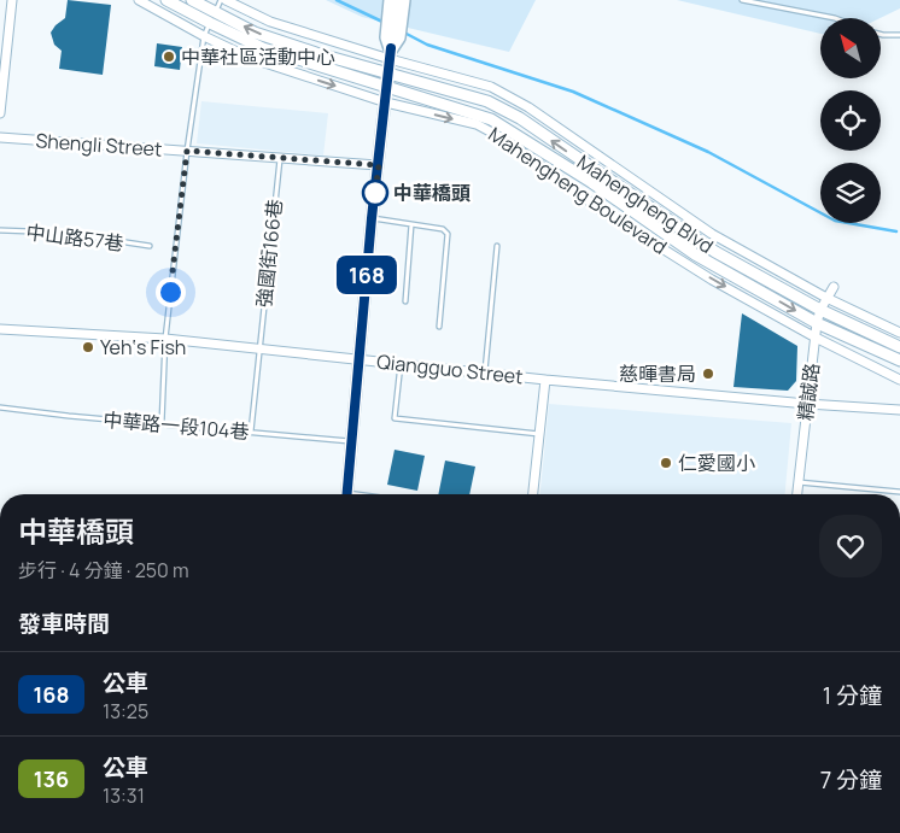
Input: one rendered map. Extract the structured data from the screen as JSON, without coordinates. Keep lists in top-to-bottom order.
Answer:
{
  "streets": {
    "street": [
      "Shengli Street",
      "Mahengheng Boulevard",
      "Mahengheng Blvd",
      "Qiangguo Street",
      "精誠路"
    ],
    "lane": ["中山路57巷", "強國街166巷", "中華路一段104巷"]
  },
  "crossings": [
    ["Shengli Street", "強國街166巷"],
    ["Mahengheng Boulevard", "精誠路"],
    ["Mahengheng Blvd", "精誠路"],
    ["強國街166巷", "Qiangguo Street"],
    ["強國街166巷", "中華路一段104巷"],
    ["Qiangguo Street", "精誠路"]
  ],
  "one_way": ["Mahengheng Blvd"],
  "places": [
    "中華社區活動中心",
    "中華橋頭",
    "Yeh‘s Fish",
    "慈暉書局",
    "仁愛國小"
  ],
  "lines": ["bus line 168"],
  "north": "top left",
  "page": {
    "on_map": "168",
    "heading": [
      ["中華橋頭", "步行 · 4 分鐘 · 250 m"],
      "發車時間"
    ],
    "list": [
      {
        "mark": "168",
        "name": "公車",
        "note": "13:25",
        "value": "1 分鐘"
      },
      {
        "mark": "136",
        "name": "公車",
        "note": "13:31",
        "value": "7 分鐘"
      }
    ]
  }
}
